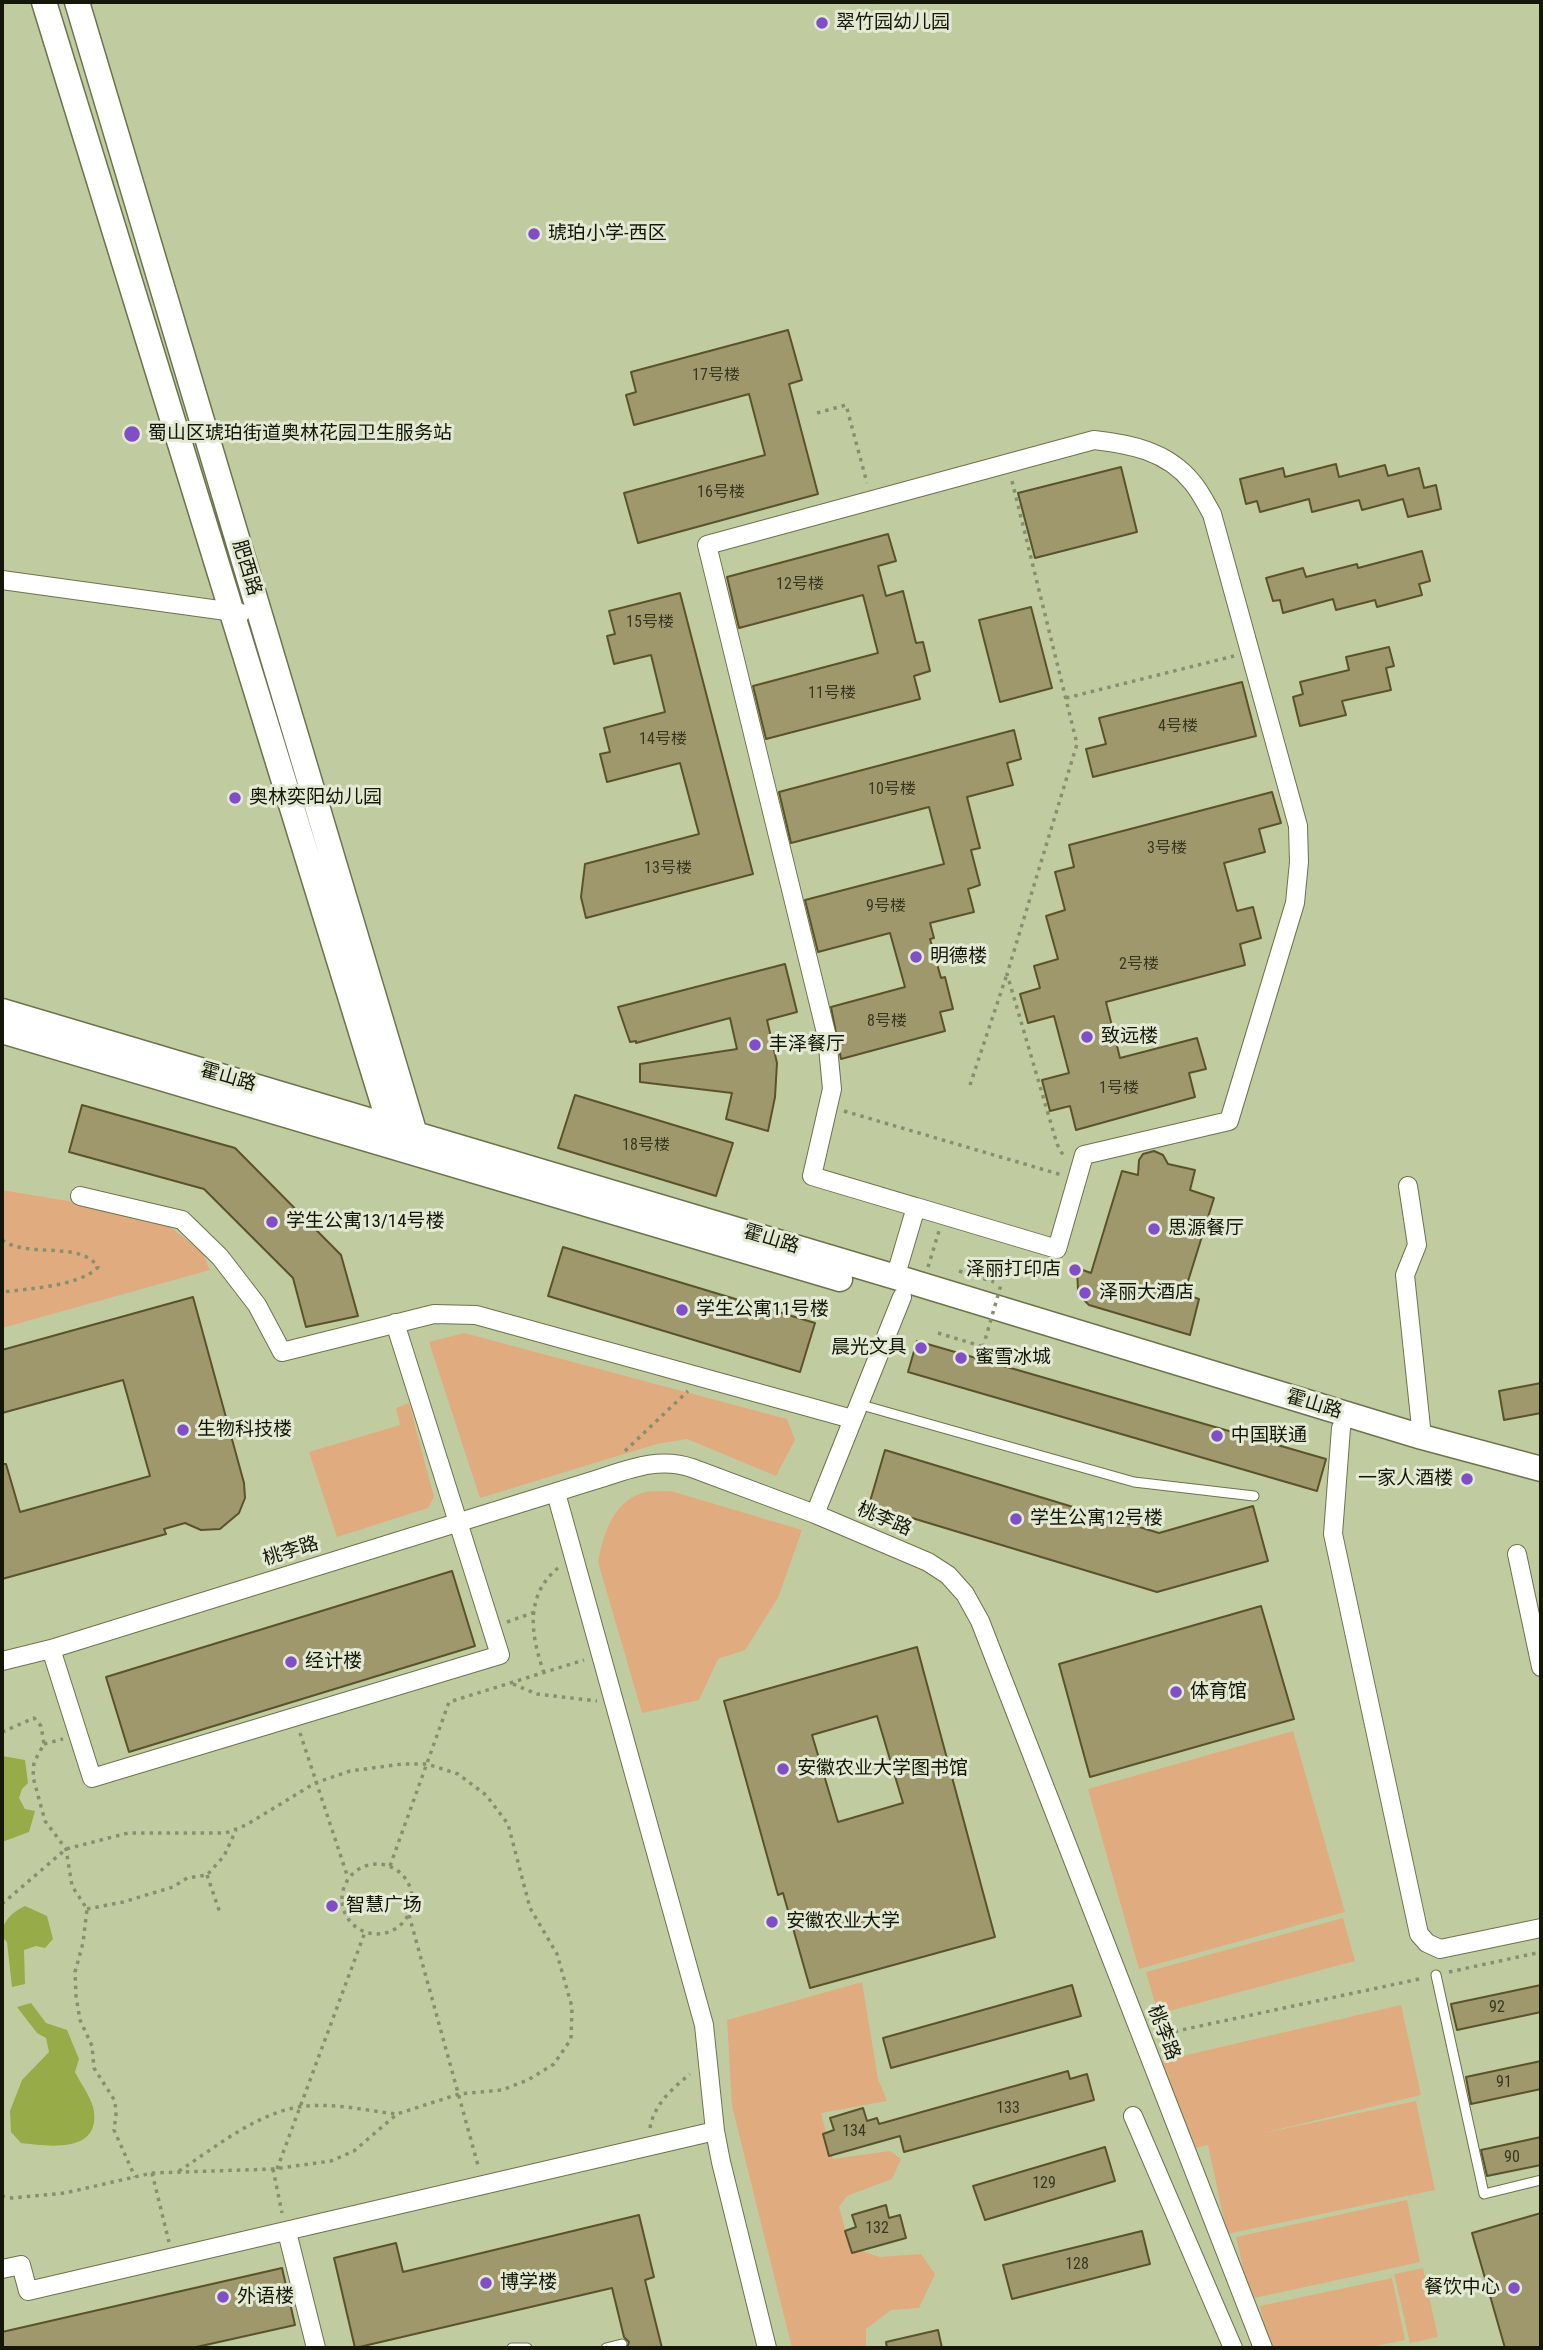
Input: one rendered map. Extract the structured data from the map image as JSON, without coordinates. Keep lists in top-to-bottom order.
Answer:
{
  "streets": {
    "main road": ["肥西路", "霍山路"],
    "street": ["桃李路"]
  },
  "crossings": [
    ["肥西路", "霍山路"]
  ],
  "places": [
    "翠竹园幼儿园",
    "琥珀小学-西区",
    "蜀山区琥珀街道奥林花园卫生服务站",
    "奥林奕阳幼儿园",
    "明德楼",
    "致远楼",
    "丰泽餐厅",
    "学生公寓13/14号楼",
    "思源餐厅",
    "泽丽打印店",
    "泽丽大酒店",
    "学生公寓11号楼",
    "晨光文具",
    "蜜雪冰城",
    "生物科技楼",
    "中国联通",
    "一家人酒楼",
    "学生公寓12号楼",
    "经计楼",
    "体育馆",
    "安徽农业大学图书馆",
    "智慧广场",
    "安徽农业大学",
    "博学楼",
    "餐饮中心",
    "外语楼"
  ],
  "house_numbers": [
    "17号楼",
    "16号楼",
    "12号楼",
    "15号楼",
    "11号楼",
    "4号楼",
    "14号楼",
    "10号楼",
    "3号楼",
    "13号楼",
    "9号楼",
    "2号楼",
    "8号楼",
    "1号楼",
    "18号楼",
    "92",
    "91",
    "133",
    "134",
    "90",
    "129",
    "132",
    "128"
  ]
}
